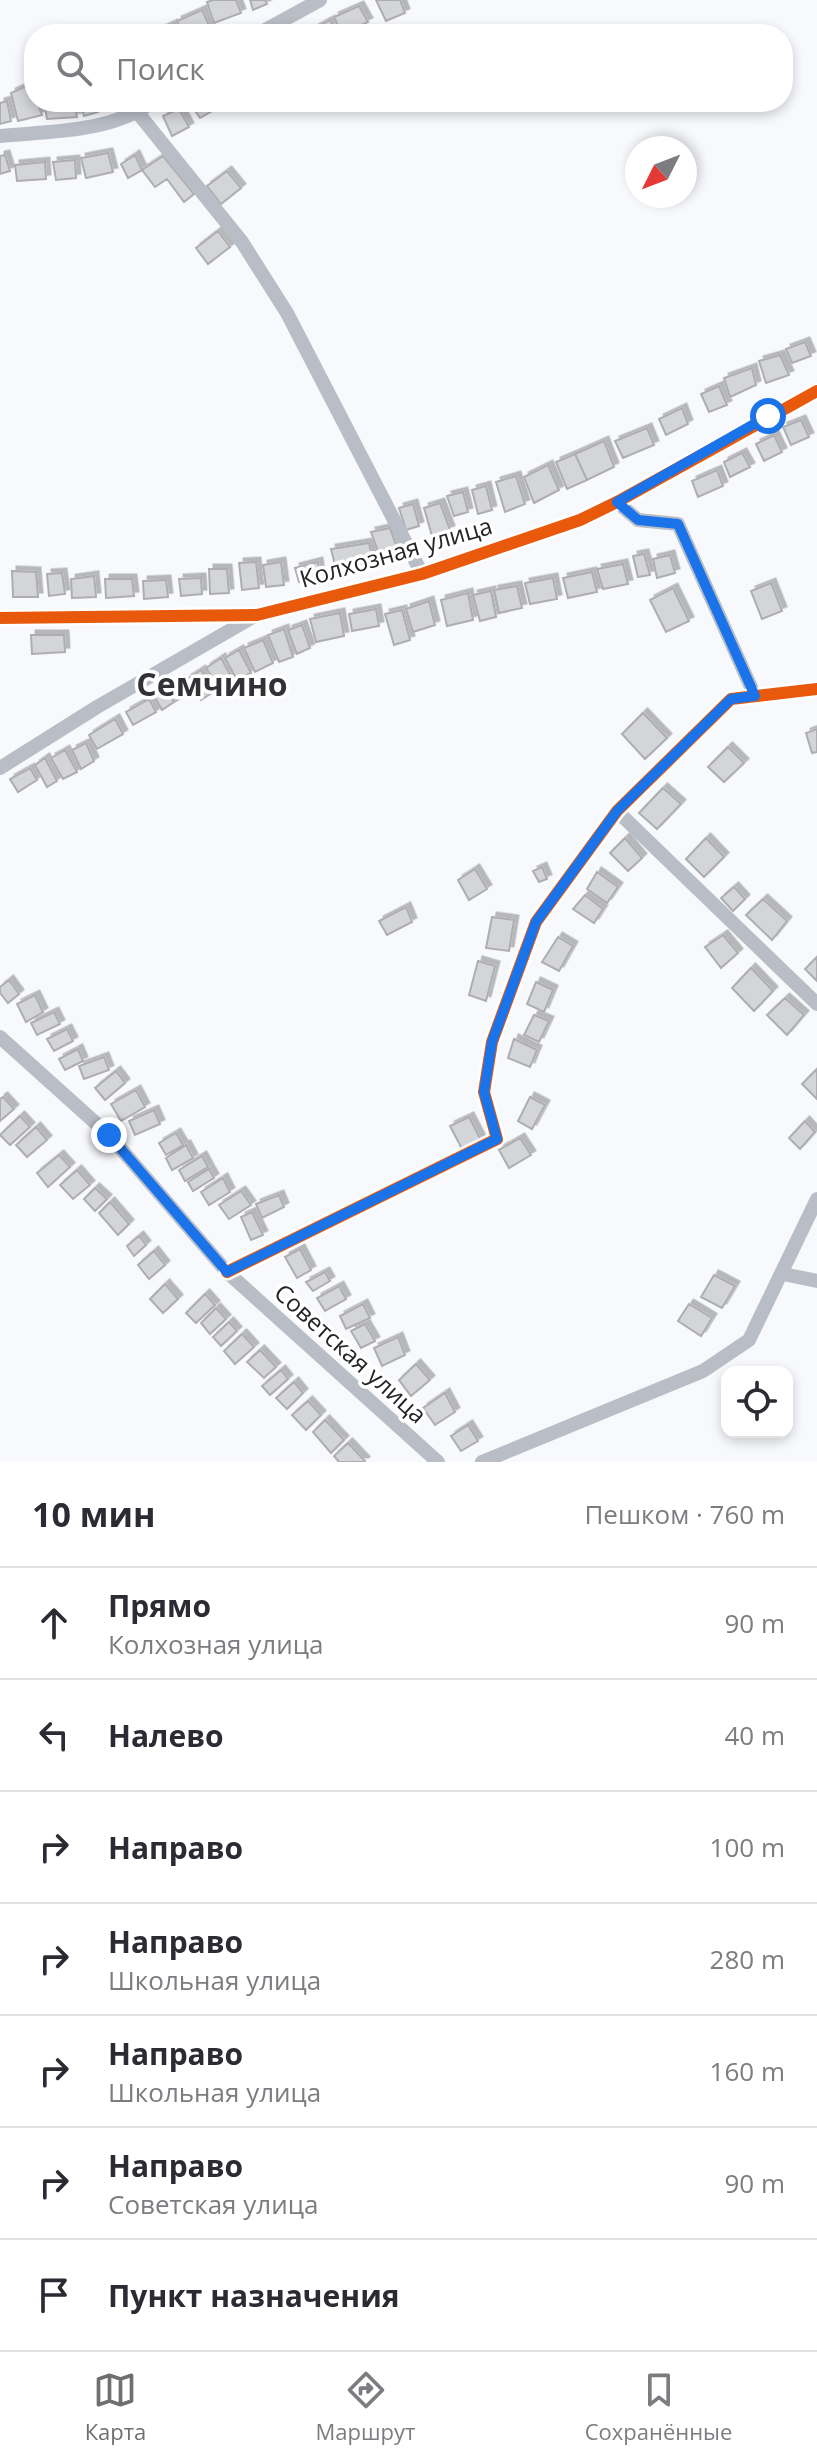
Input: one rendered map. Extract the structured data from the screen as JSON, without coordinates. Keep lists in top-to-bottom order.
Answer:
{
  "streets": {
    "street": ["Колхозная улица", "Советская улица"]
  },
  "districts": ["Семчино"],
  "north": "bottom left",
  "page": {
    "search": "Поиск",
    "heading": ["10 мин", "Пешком · 760 m"],
    "list": [
      ["Прямо", "Колхозная улица", "90 m"],
      ["Налево", "40 m"],
      ["Направо", "100 m"],
      ["Направо", "Школьная улица", "280 m"],
      ["Направо", "Школьная улица", "160 m"],
      ["Направо", "Советская улица", "90 m"],
      "Пункт назначения"
    ],
    "nav": ["Карта", "Маршрут", "Сохранённые"]
  }
}
